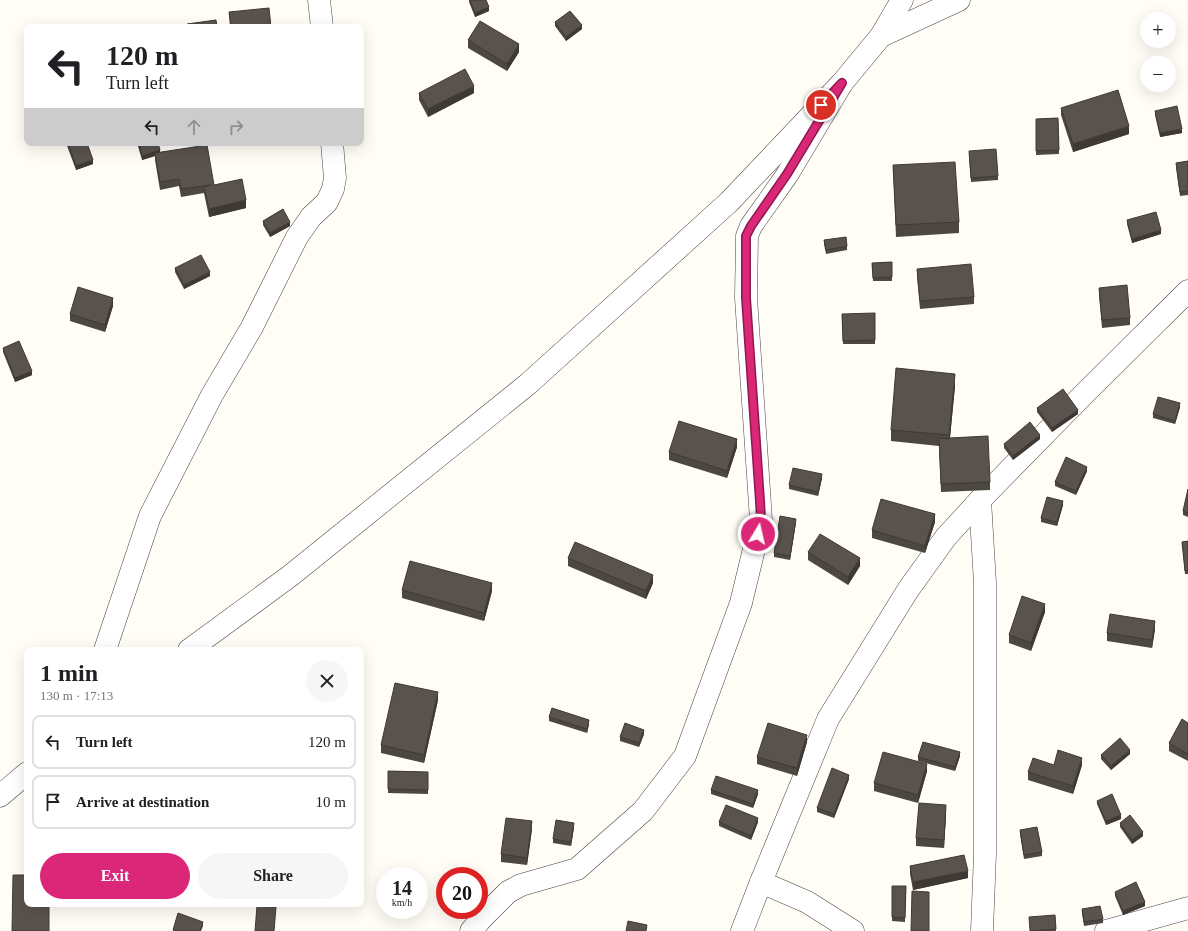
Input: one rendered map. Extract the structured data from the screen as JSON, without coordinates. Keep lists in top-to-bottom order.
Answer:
{
  "page": {
    "map_buttons": ["+", "−"],
    "turn": ["120 m", "Turn left"],
    "heading": ["1 min", "130 m · 17:13"],
    "list": [
      {
        "name": "Turn left",
        "value": "120 m"
      },
      {
        "name": "Arrive at destination",
        "value": "10 m"
      }
    ],
    "buttons": ["Exit", "Share"],
    "speed": "14 km/h",
    "limit": "20"
  }
}
